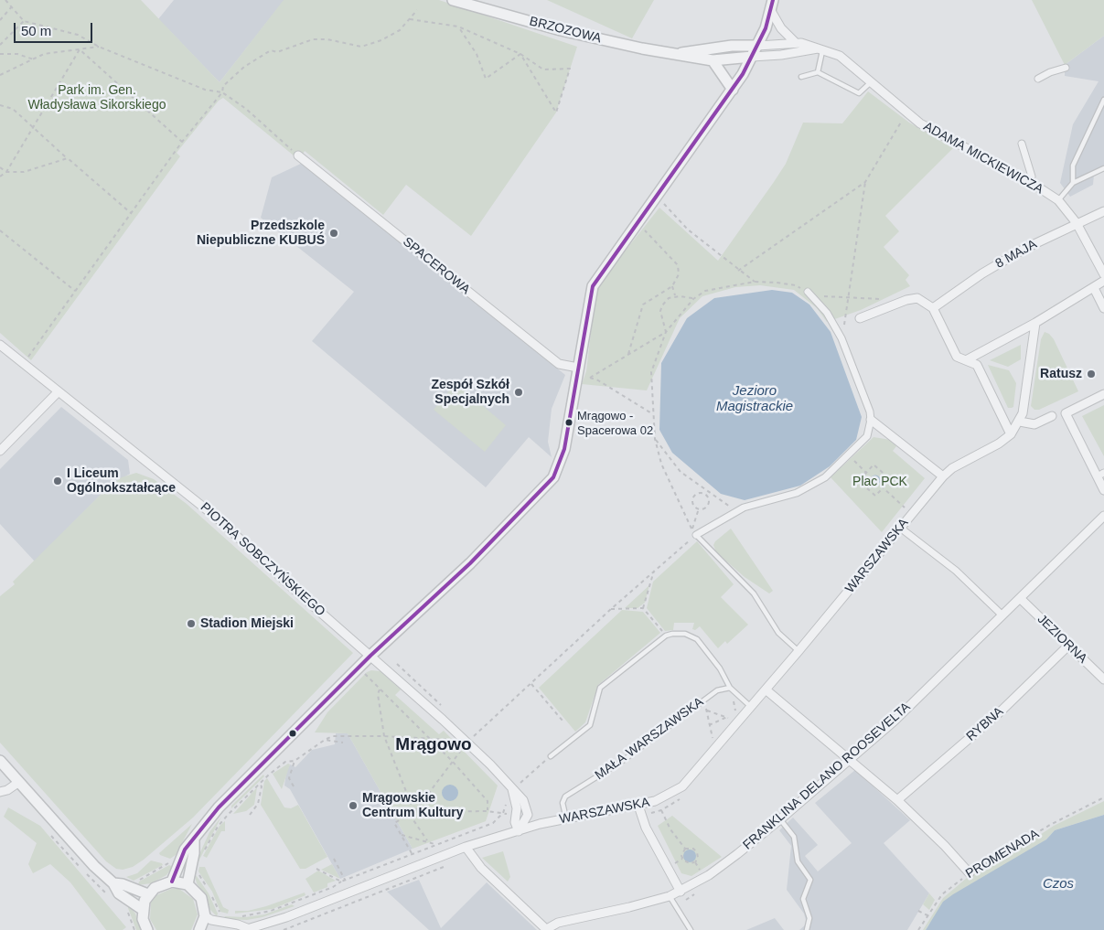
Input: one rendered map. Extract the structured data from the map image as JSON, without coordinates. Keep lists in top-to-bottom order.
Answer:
{
  "streets": {
    "street": [
      "BRZOZOWA",
      "ADAMA MICKIEWICZA",
      "8 MAJA",
      "SPACEROWA",
      "WARSZAWSKA",
      "PIOTRA SOBCZYŃSKIEGO",
      "JEZIORNA",
      "RYBNA",
      "FRANKLINA DELANO ROOSEVELTA"
    ],
    "lane": ["MAŁA WARSZAWSKA"],
    "path": ["PROMENADA"]
  },
  "crossings": [
    ["BRZOZOWA", "ADAMA MICKIEWICZA"],
    ["ADAMA MICKIEWICZA", "8 MAJA"],
    ["WARSZAWSKA", "PIOTRA SOBCZYŃSKIEGO"],
    ["WARSZAWSKA", "MAŁA WARSZAWSKA"],
    ["JEZIORNA", "RYBNA"],
    ["JEZIORNA", "FRANKLINA DELANO ROOSEVELTA"]
  ],
  "districts": ["Mrągowo"],
  "water": ["Jezioro Magistrackie", "Czos"],
  "parks": ["Park im. Gen. Władysława Sikorskiego", "Plac PCK"],
  "places": [
    "Przedszkole Niepubliczne KUBUŚ",
    "Ratusz",
    "Zespół Szkół Specjalnych",
    "Mrągowo - Spacerowa 02",
    "I Liceum Ogólnokształcące",
    "Stadion Miejski",
    "Mrągowskie Centrum Kultury"
  ],
  "scale_bar": "50 m"
}
